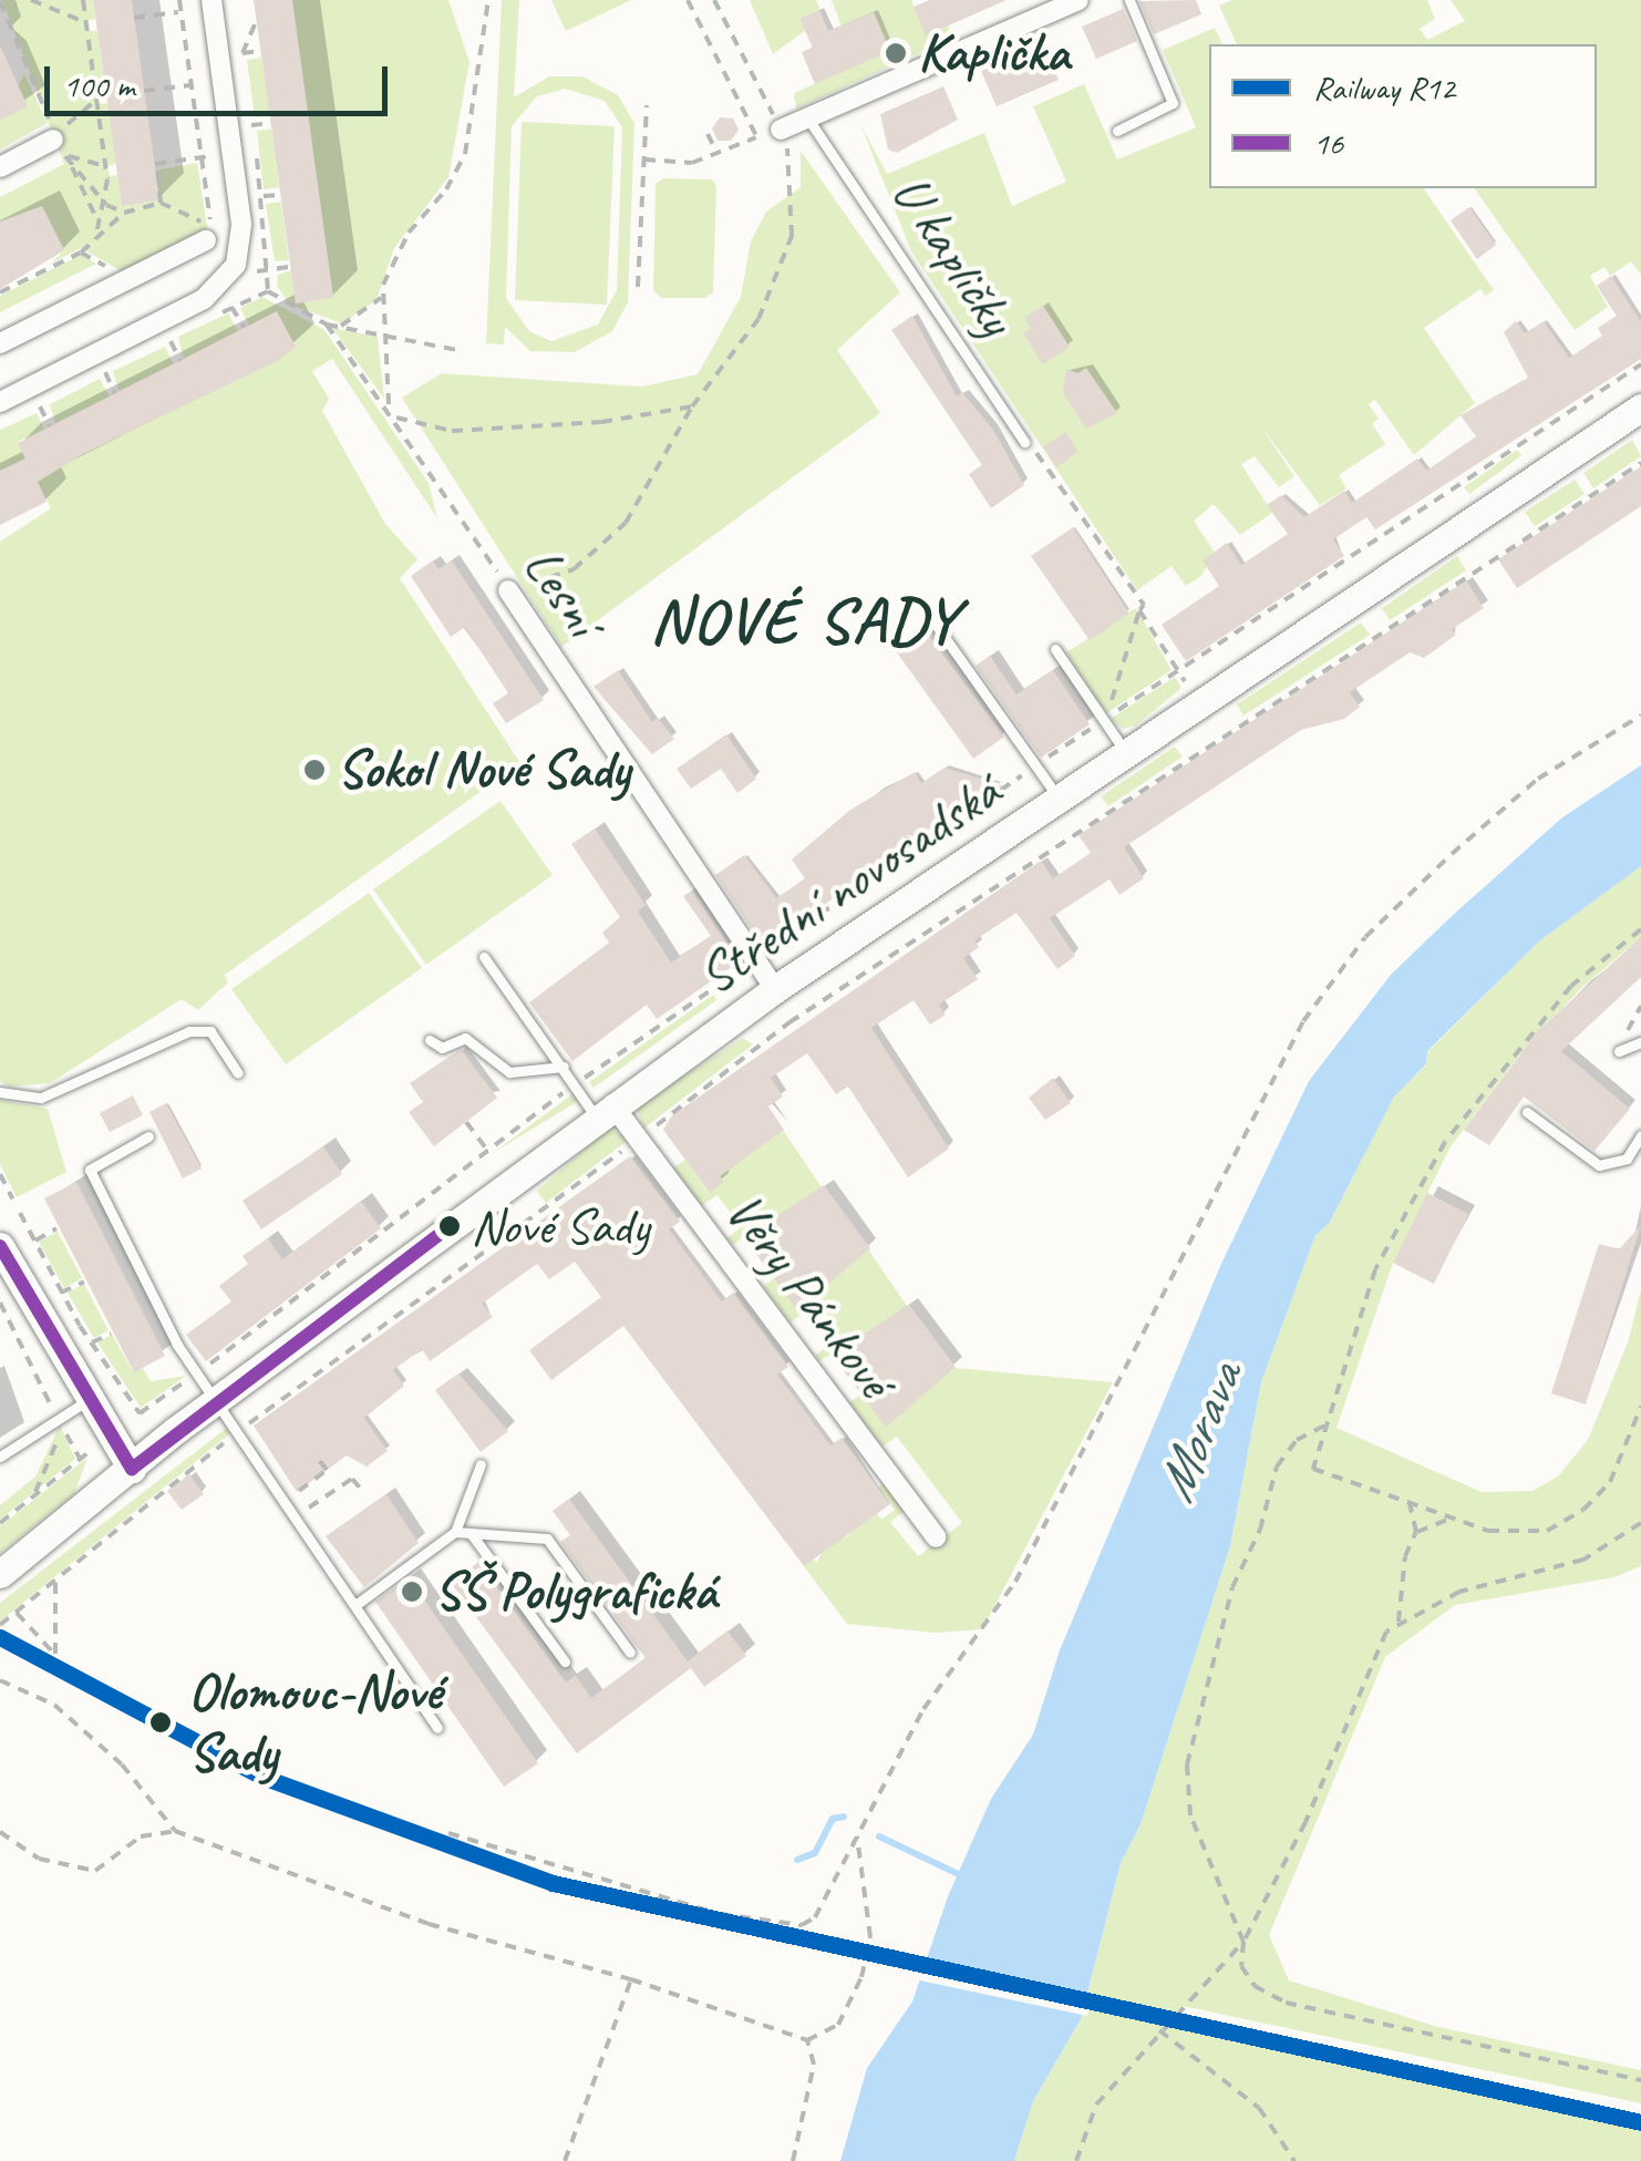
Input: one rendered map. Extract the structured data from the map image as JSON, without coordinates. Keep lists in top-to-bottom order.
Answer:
{
  "streets": {
    "main road": ["Střední novosadská"],
    "street": ["Lesní", "Věry Pánkové"],
    "lane": ["U kapličky"]
  },
  "crossings": [
    ["Lesní", "Střední novosadská"],
    ["Střední novosadská", "Věry Pánkové"]
  ],
  "districts": ["NOVÉ SADY"],
  "water": ["Morava"],
  "places": [
    "Kaplička",
    "Sokol Nové Sady",
    "Nové Sady",
    "SŠ Polygrafická",
    "Olomouc-Nové Sady"
  ],
  "lines": ["transit line 16", "rail line R12"],
  "legend": ["Railway R12", "16"],
  "scale_bar": "100 m"
}
